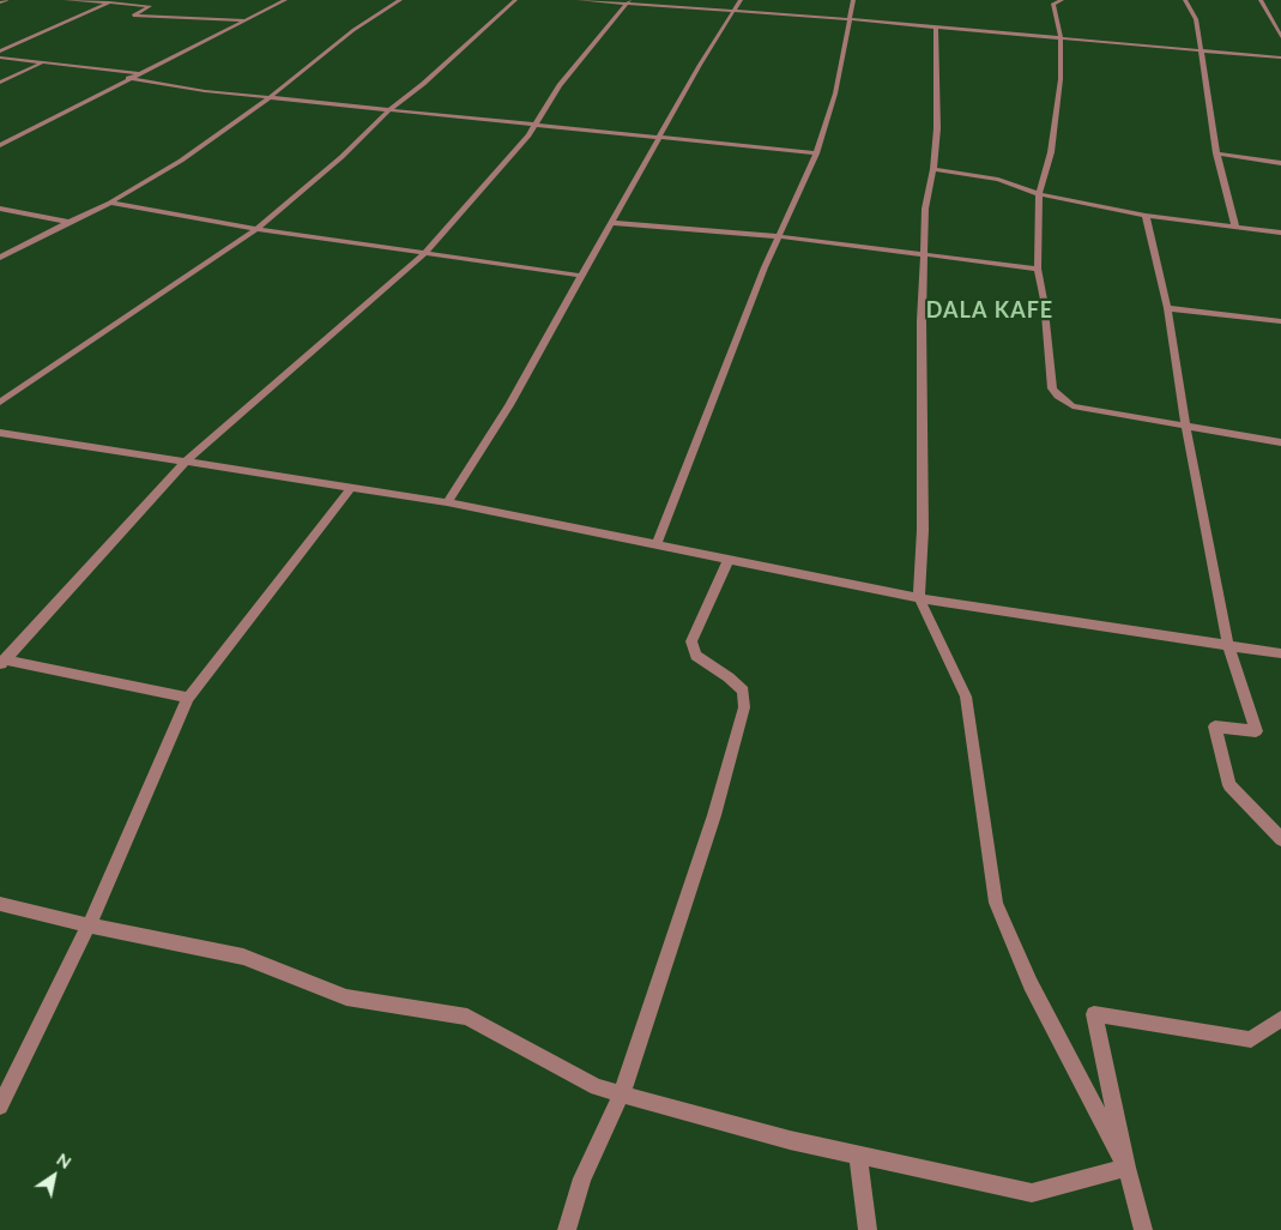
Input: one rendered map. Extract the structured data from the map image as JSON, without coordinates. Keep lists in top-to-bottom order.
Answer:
{
  "districts": ["DALA KAFE"],
  "north": "top right"
}
